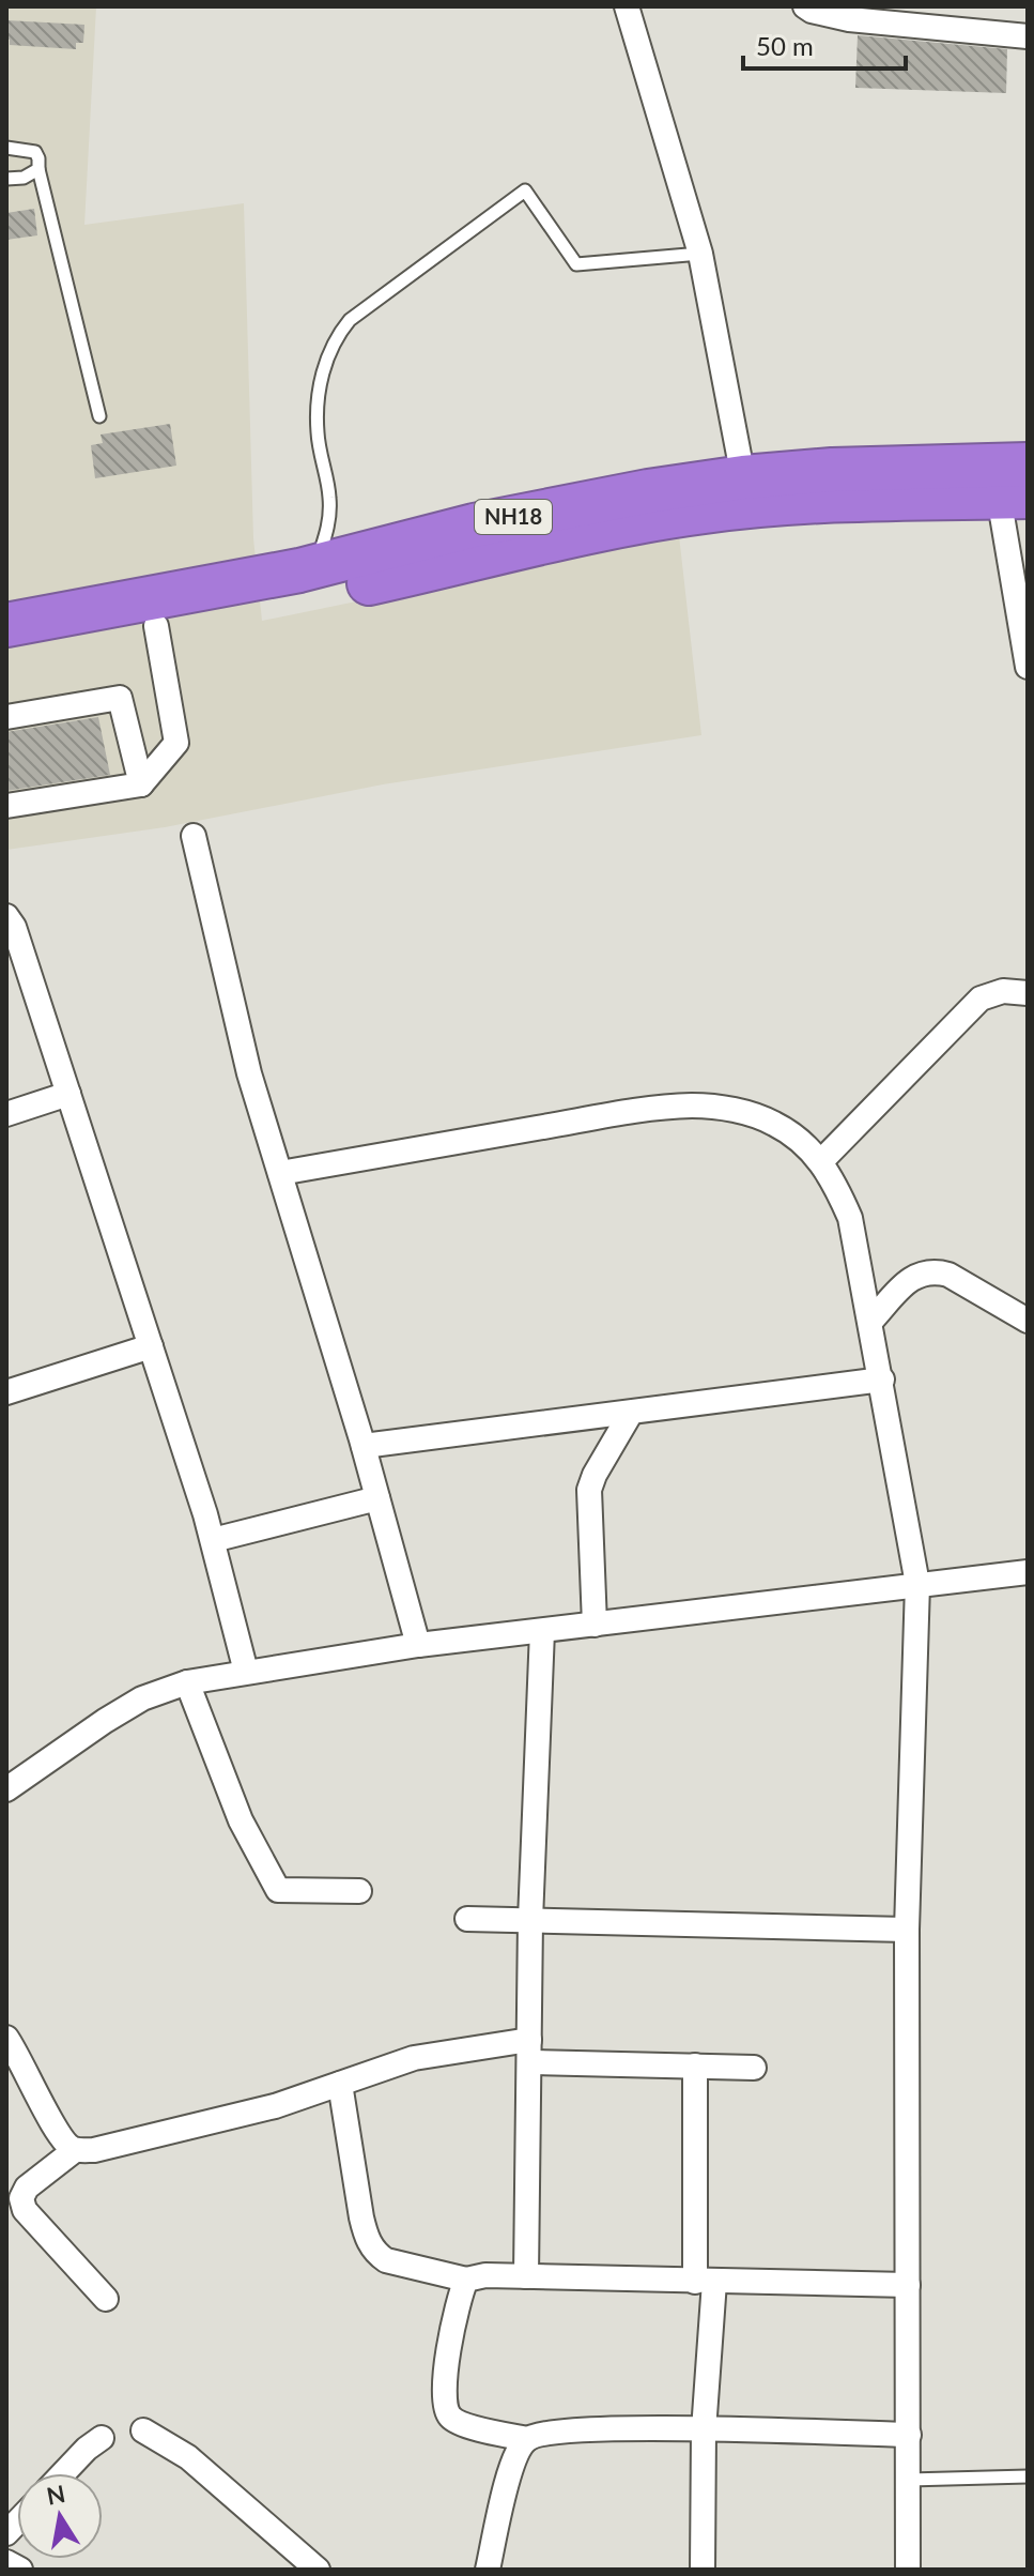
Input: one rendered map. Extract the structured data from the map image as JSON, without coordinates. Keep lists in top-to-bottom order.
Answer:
{
  "streets": {
    "highway": ["NH18"]
  },
  "scale_bar": "50 m",
  "north": "top"
}
